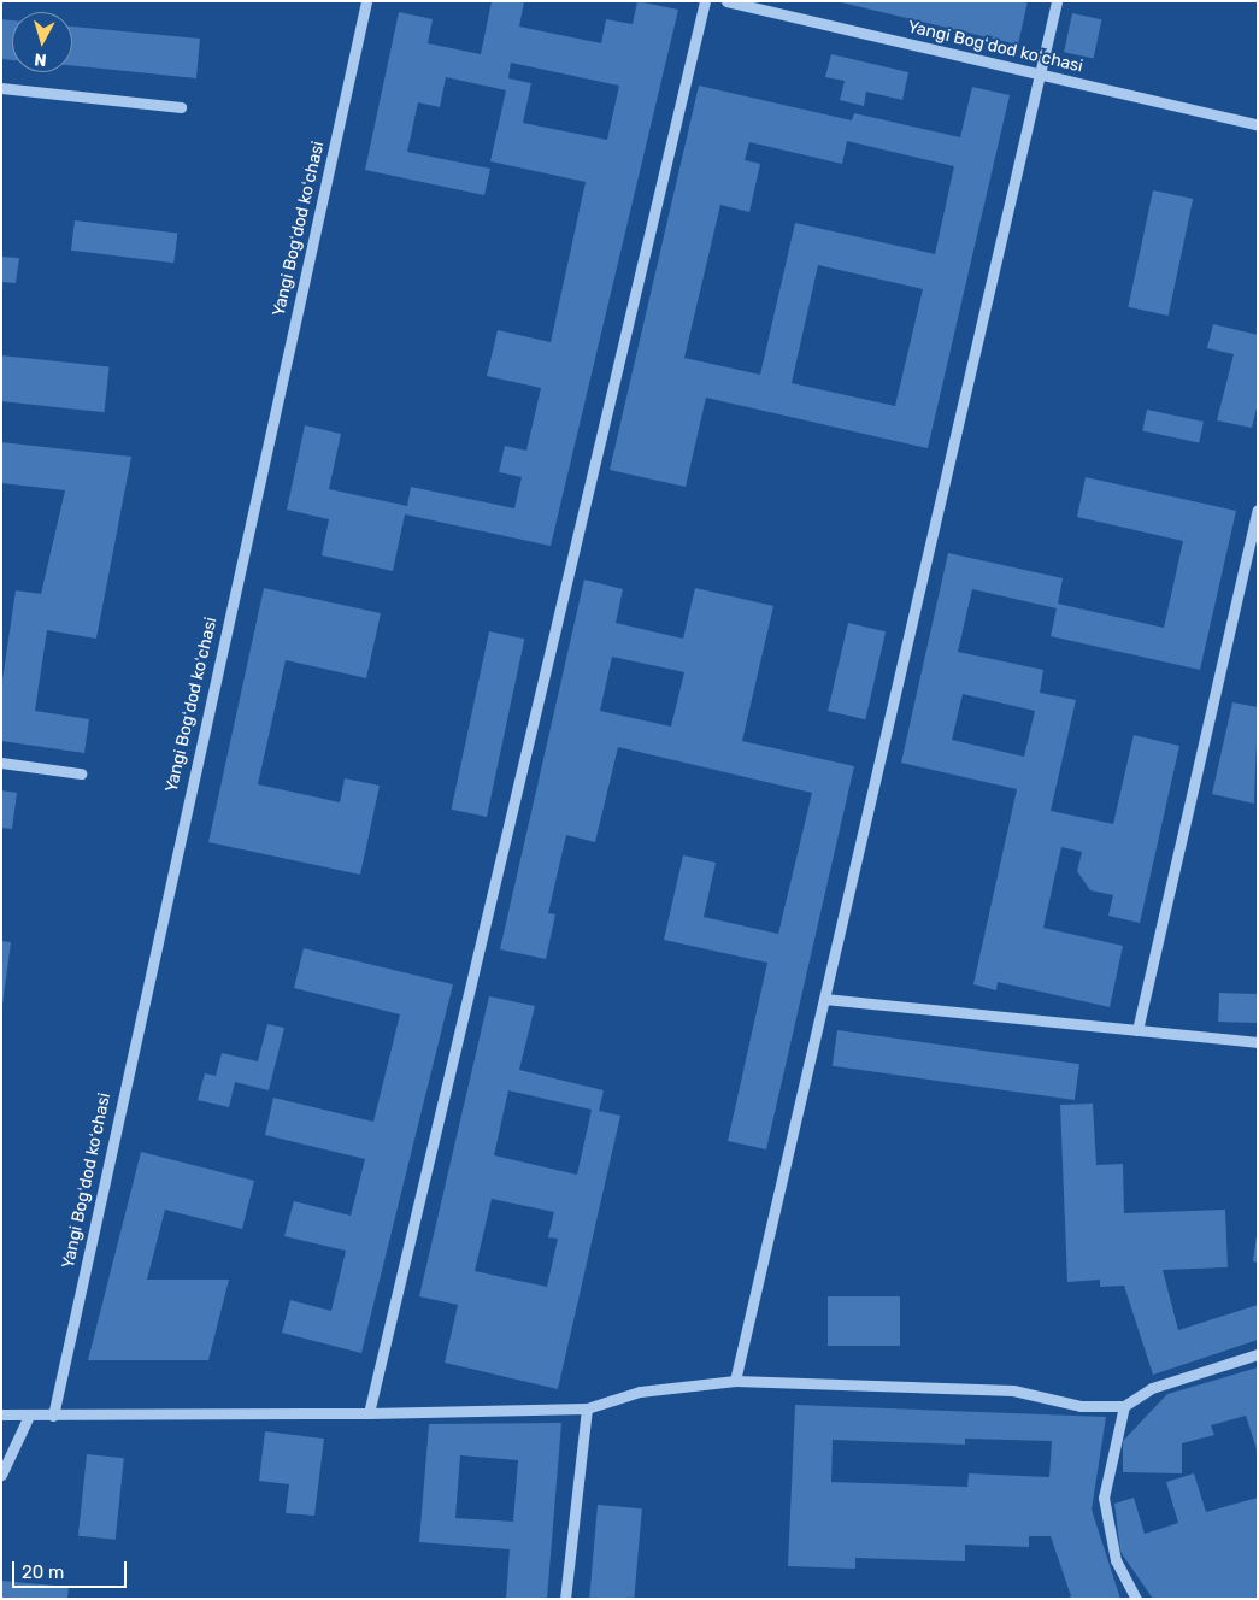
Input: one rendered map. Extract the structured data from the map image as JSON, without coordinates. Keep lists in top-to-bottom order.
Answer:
{
  "streets": {
    "street": ["Yangi Bogʻdod koʻchasi"]
  },
  "scale_bar": "20 m",
  "north": "bottom"
}
